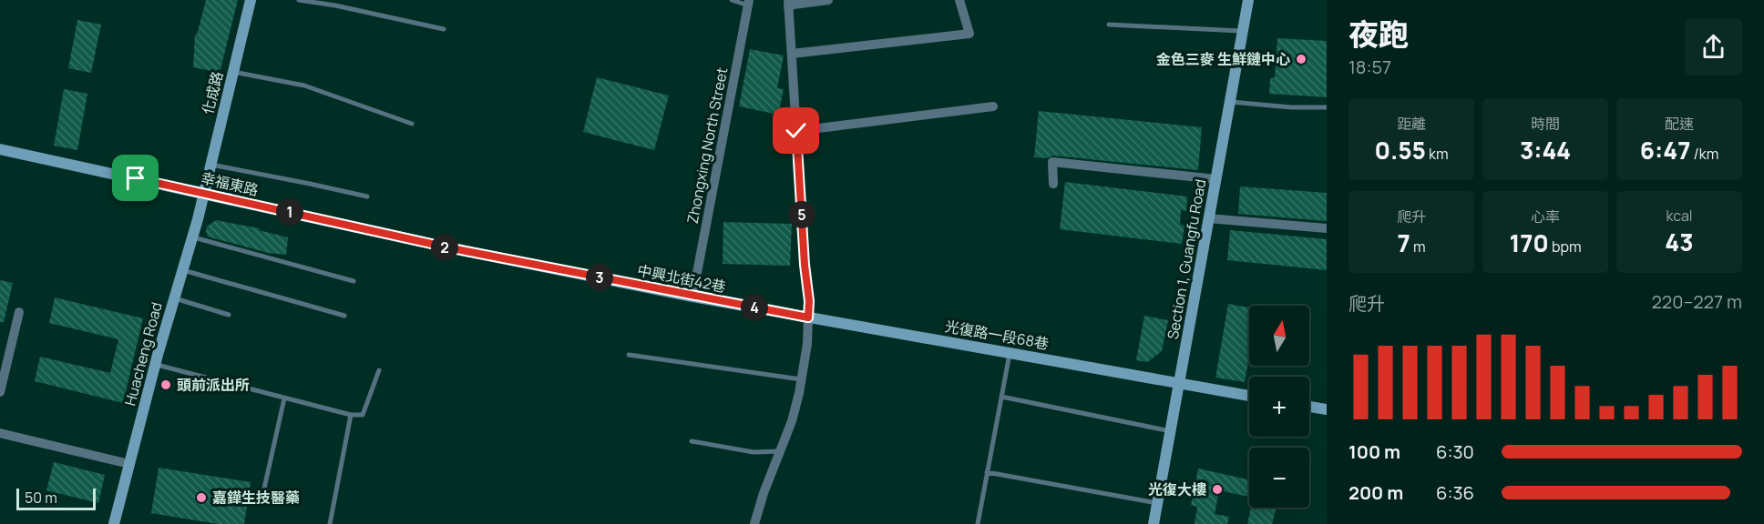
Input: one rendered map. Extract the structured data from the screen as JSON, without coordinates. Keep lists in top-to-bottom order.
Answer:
{
  "streets": {
    "street": [
      "化成路",
      "Zhongxing North Street",
      "幸福東路",
      "Section 1, Guangfu Road",
      "中興北街42巷",
      "光復路一段68巷",
      "Huacheng Road"
    ]
  },
  "crossings": [
    ["化成路", "幸福東路"],
    ["化成路", "Huacheng Road"],
    ["Zhongxing North Street", "中興北街42巷"],
    ["幸福東路", "中興北街42巷"],
    ["幸福東路", "Huacheng Road"],
    ["Section 1, Guangfu Road", "光復路一段68巷"],
    ["中興北街42巷", "光復路一段68巷"]
  ],
  "places": [
    "金色三麥 生鮮鏈中心",
    "頭前派出所",
    "光復大樓",
    "嘉鏵生技醫藥"
  ],
  "scale_bar": "50 m",
  "north": "top",
  "page": {
    "heading": ["夜跑", "18:57"],
    "stats": [
      ["距離", "0.55 km"],
      ["時間", "3:44"],
      ["配速", "6:47 /km"],
      ["爬升", "7 m"],
      ["心率", "170 bpm"],
      ["kcal", "43"]
    ],
    "pins": [
      "1",
      "5",
      "2",
      "3",
      "4"
    ],
    "chart": ["爬升", "220–227 m"],
    "map_buttons": ["+", "−"],
    "list": [
      {
        "name": "100 m",
        "note": "6:30"
      },
      {
        "name": "200 m",
        "note": "6:36"
      }
    ],
    "scale": "50 m"
  }
}
